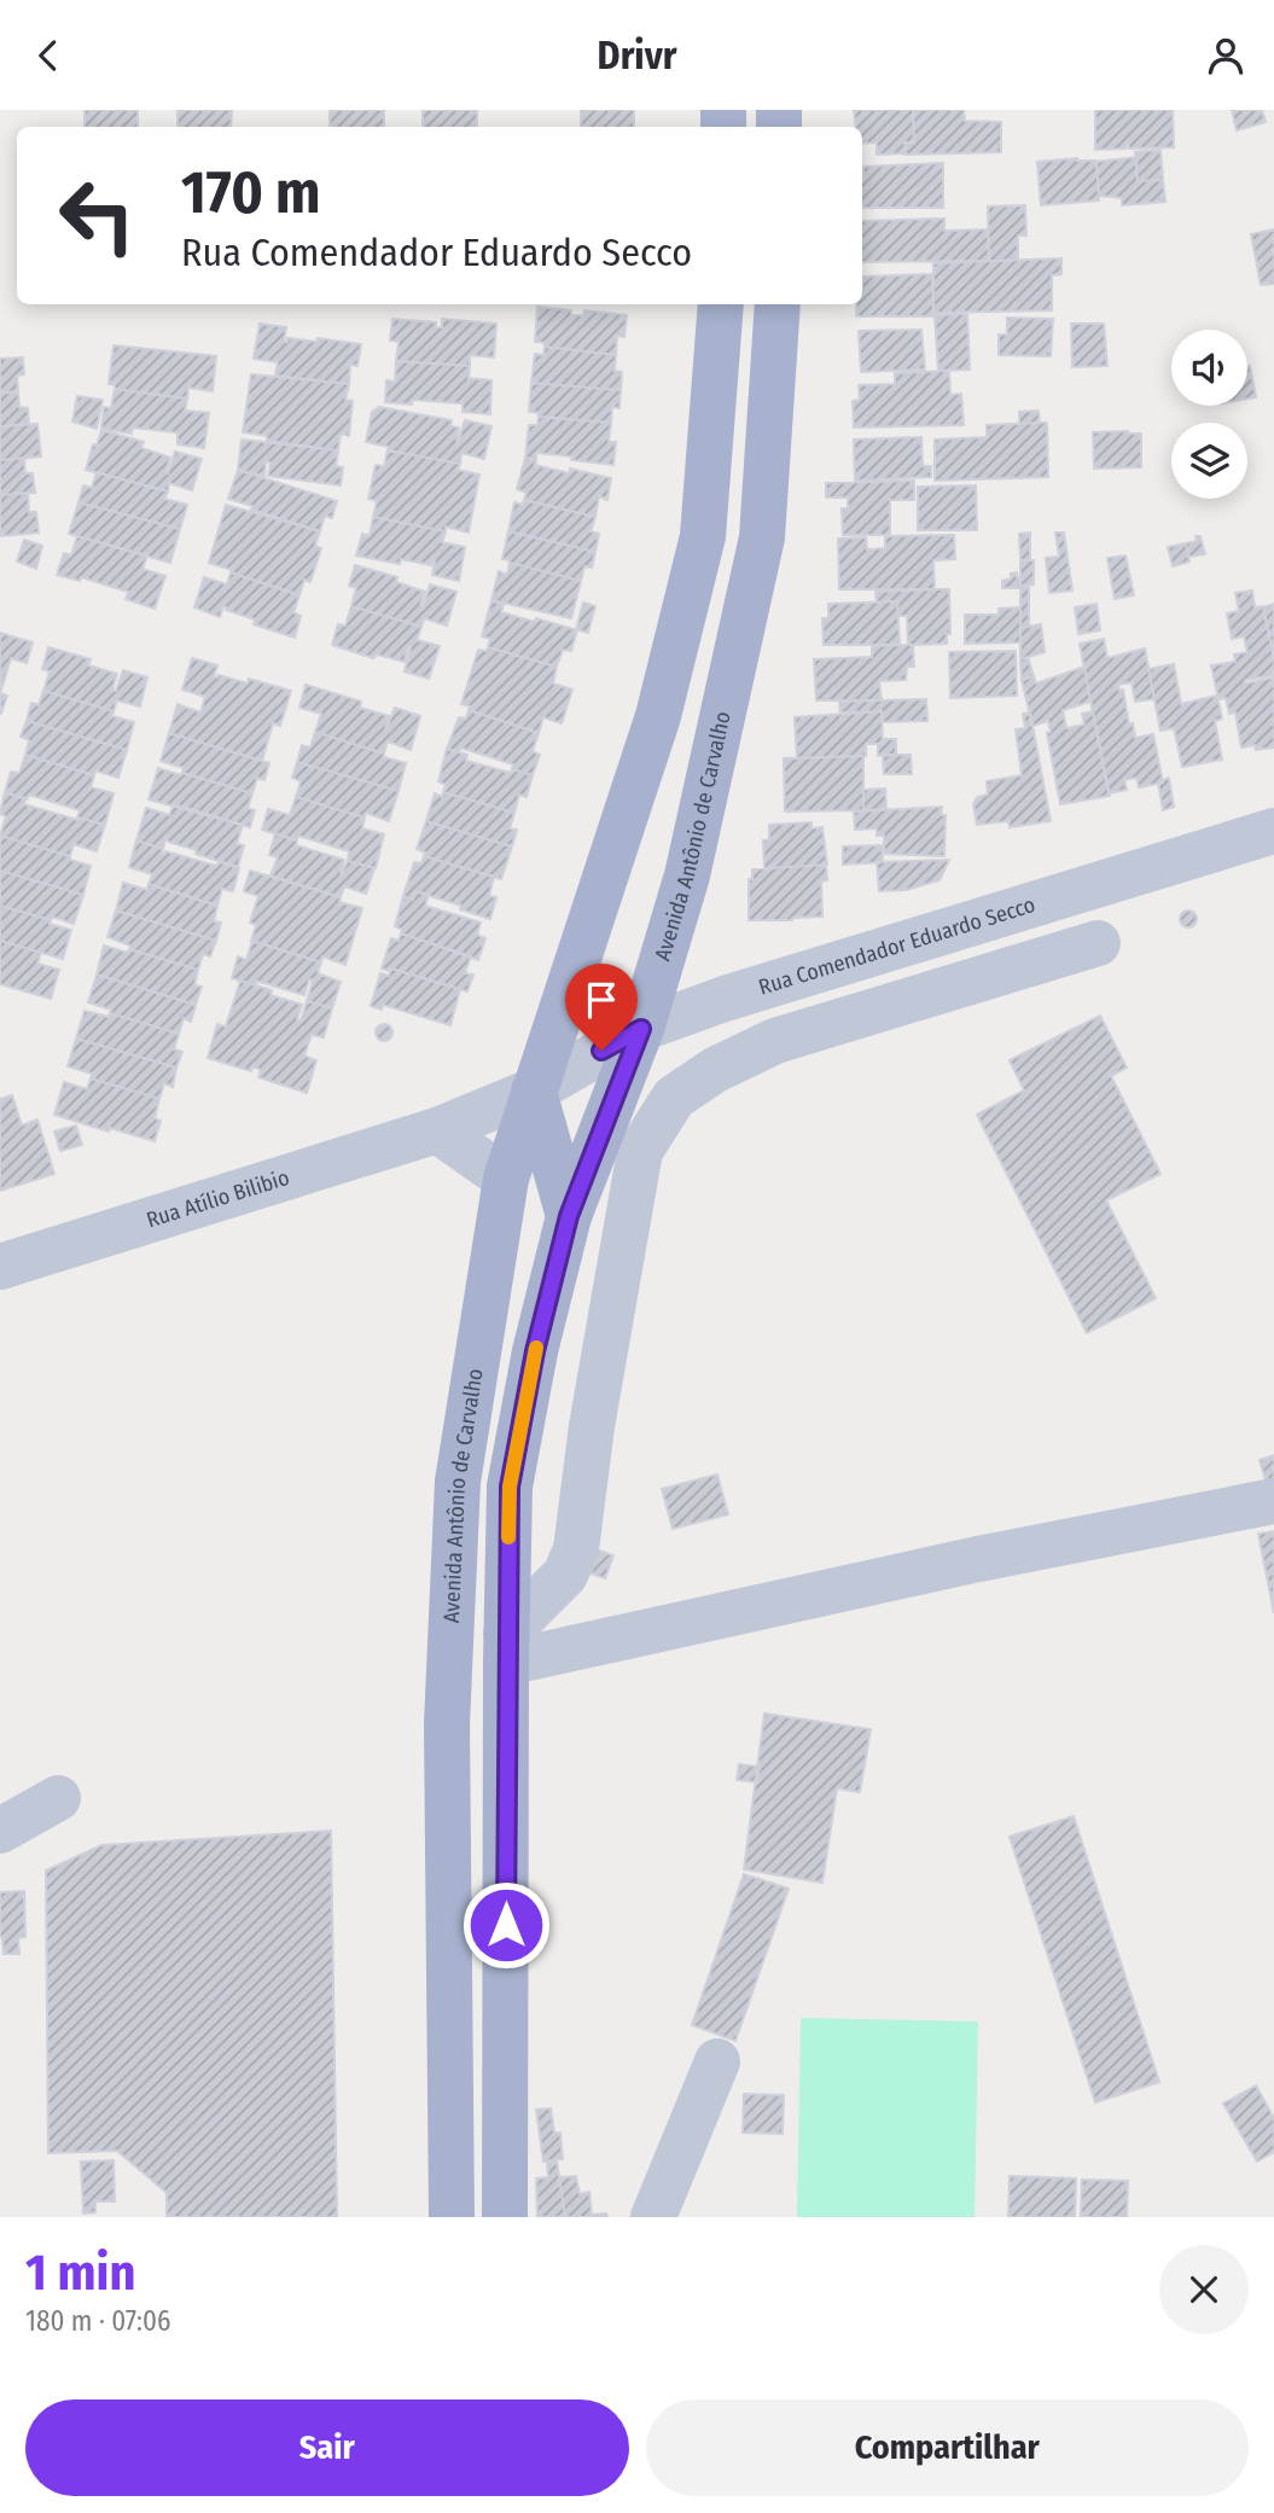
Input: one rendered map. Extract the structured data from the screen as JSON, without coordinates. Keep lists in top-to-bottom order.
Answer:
{
  "streets": {
    "main road": ["Avenida Antônio de Carvalho"],
    "street": ["Rua Comendador Eduardo Secco", "Rua Atílio Bilibio"]
  },
  "crossings": [
    ["Avenida Antônio de Carvalho", "Rua Comendador Eduardo Secco"],
    ["Avenida Antônio de Carvalho", "Rua Atílio Bilibio"],
    ["Rua Comendador Eduardo Secco", "Rua Atílio Bilibio"]
  ],
  "page": {
    "header": "Drivr",
    "turn": ["170 m", "Rua Comendador Eduardo Secco"],
    "heading": ["1 min", "180 m · 07:06"],
    "buttons": ["Sair", "Compartilhar"]
  }
}
